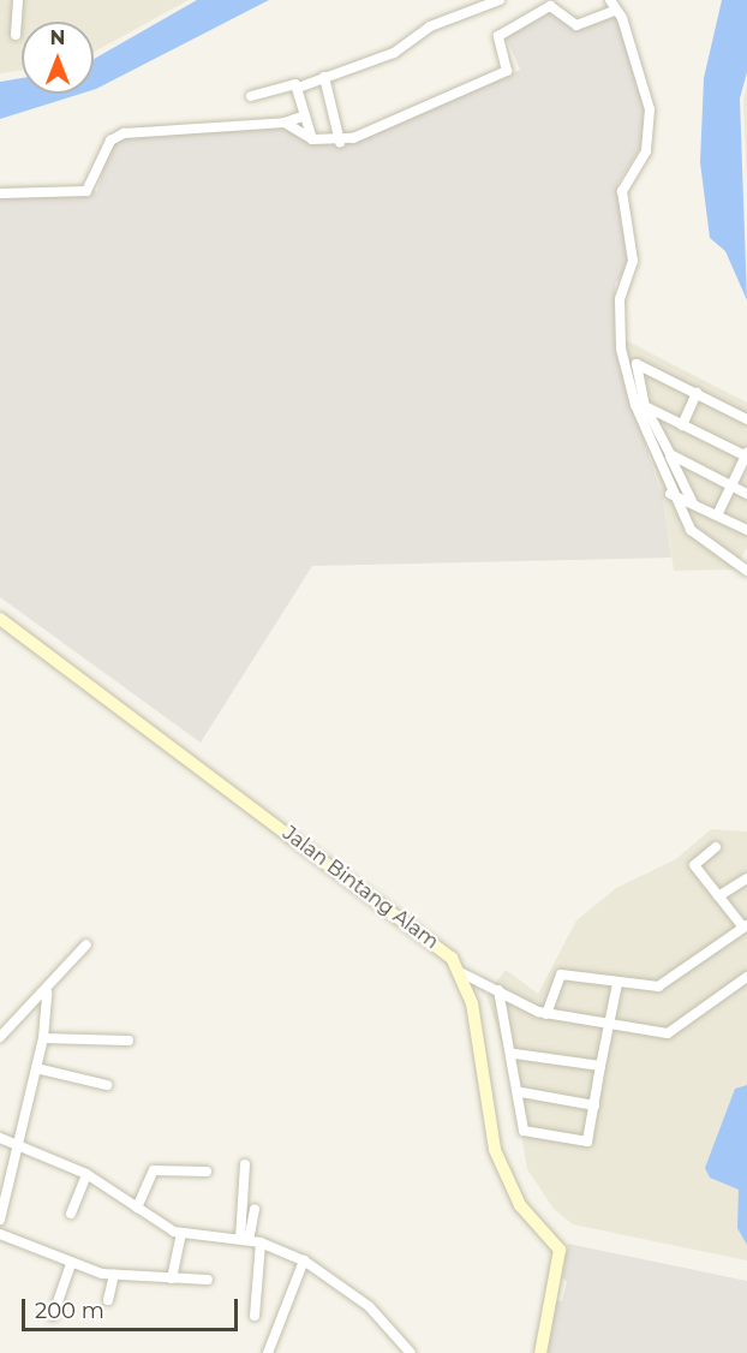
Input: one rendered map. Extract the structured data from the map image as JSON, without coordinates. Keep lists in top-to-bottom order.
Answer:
{
  "streets": {
    "street": ["Jalan Bintang Alam"]
  },
  "scale_bar": "200 m",
  "north": "top"
}
